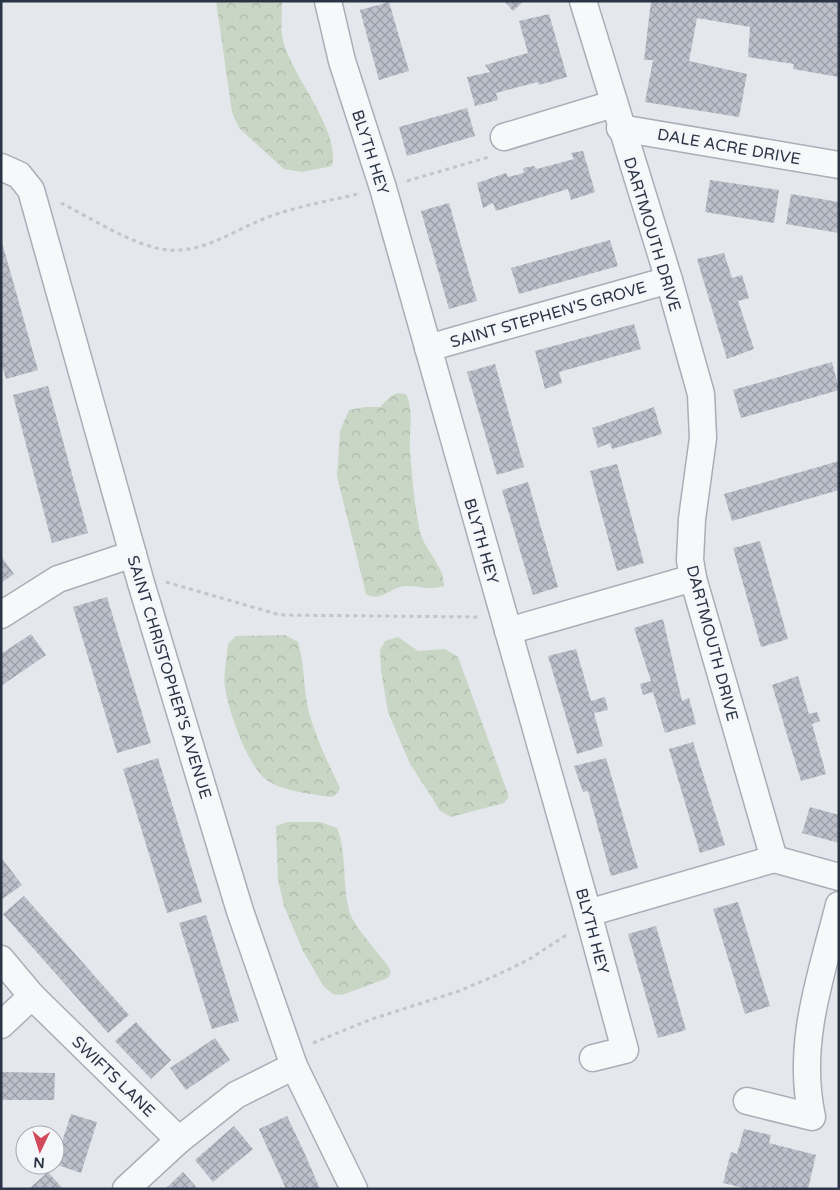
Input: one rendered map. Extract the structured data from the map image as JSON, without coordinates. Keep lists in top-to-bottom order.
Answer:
{
  "streets": {
    "street": [
      "DALE ACRE DRIVE",
      "BLYTH HEY",
      "DARTMOUTH DRIVE",
      "SAINT STEPHEN'S GROVE",
      "SAINT CHRISTOPHER'S AVENUE",
      "SWIFTS LANE"
    ]
  },
  "crossings": [
    ["DALE ACRE DRIVE", "DARTMOUTH DRIVE"],
    ["BLYTH HEY", "SAINT STEPHEN'S GROVE"],
    ["DARTMOUTH DRIVE", "SAINT STEPHEN'S GROVE"]
  ],
  "north": "bottom"
}
